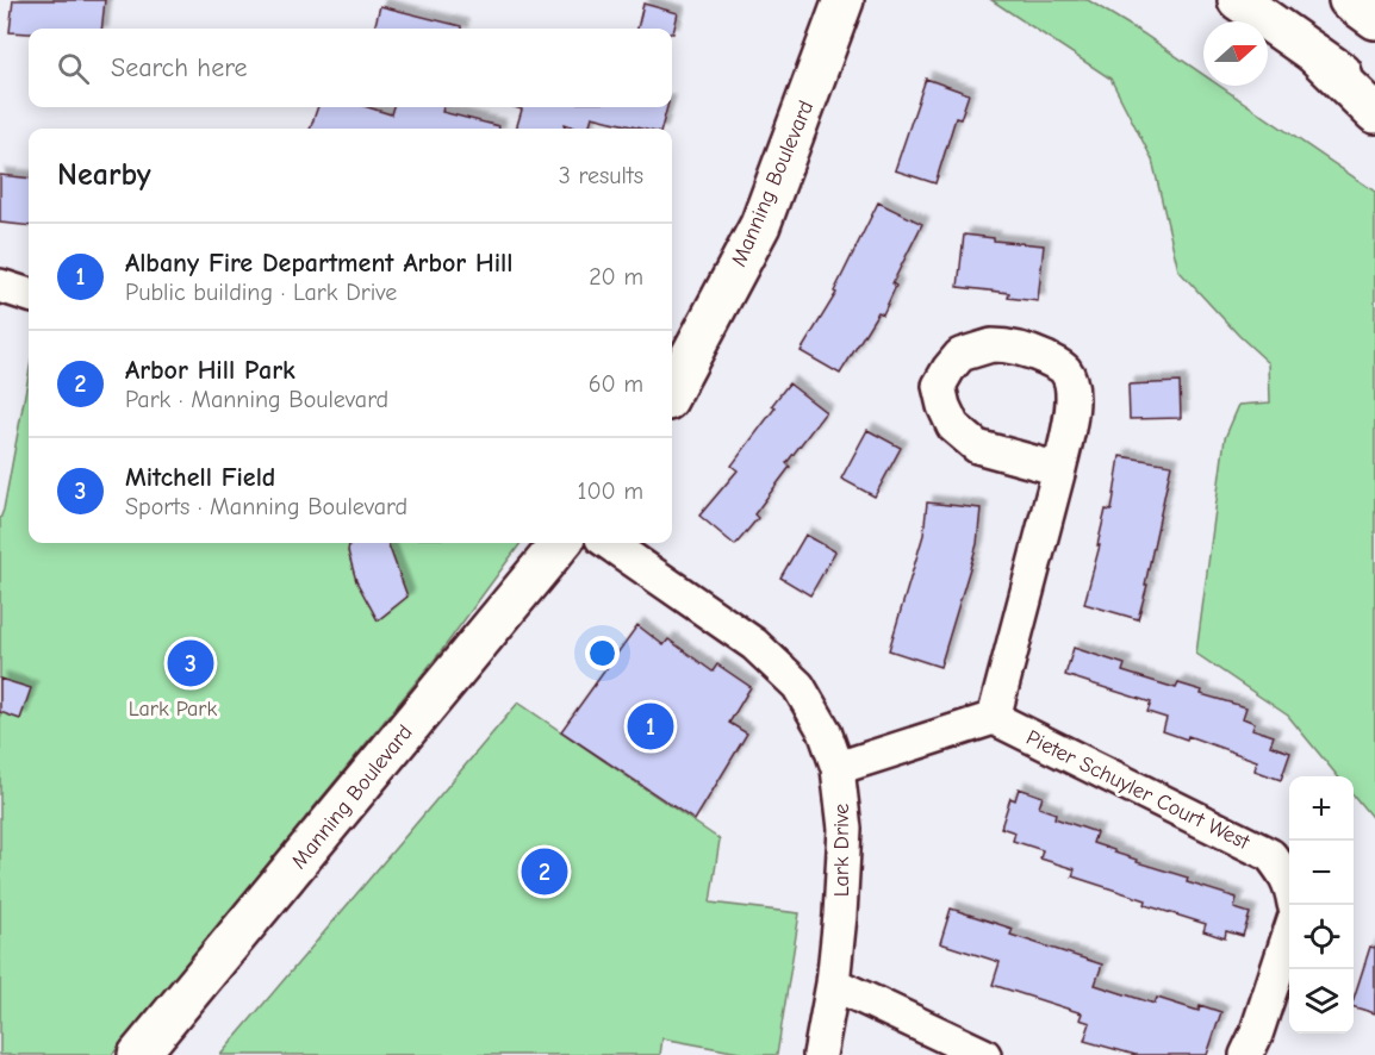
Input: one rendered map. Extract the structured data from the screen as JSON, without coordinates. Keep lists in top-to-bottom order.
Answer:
{
  "streets": {
    "main road": ["Manning Boulevard"],
    "street": ["Pieter Schuyler Court West", "Lark Drive"]
  },
  "parks": ["Lark Park"],
  "north": "right",
  "page": {
    "search": "Search here",
    "heading": ["Nearby", "3 results"],
    "list": [
      {
        "mark": "1",
        "name": "Albany Fire Department Arbor Hill",
        "note": "Public building · Lark Drive",
        "value": "20 m"
      },
      {
        "mark": "2",
        "name": "Arbor Hill Park",
        "note": "Park · Manning Boulevard",
        "value": "60 m"
      },
      {
        "mark": "3",
        "name": "Mitchell Field",
        "note": "Sports · Manning Boulevard",
        "value": "100 m"
      }
    ],
    "pins": ["3", "1", "2"],
    "map_buttons": ["+", "−"]
  }
}
